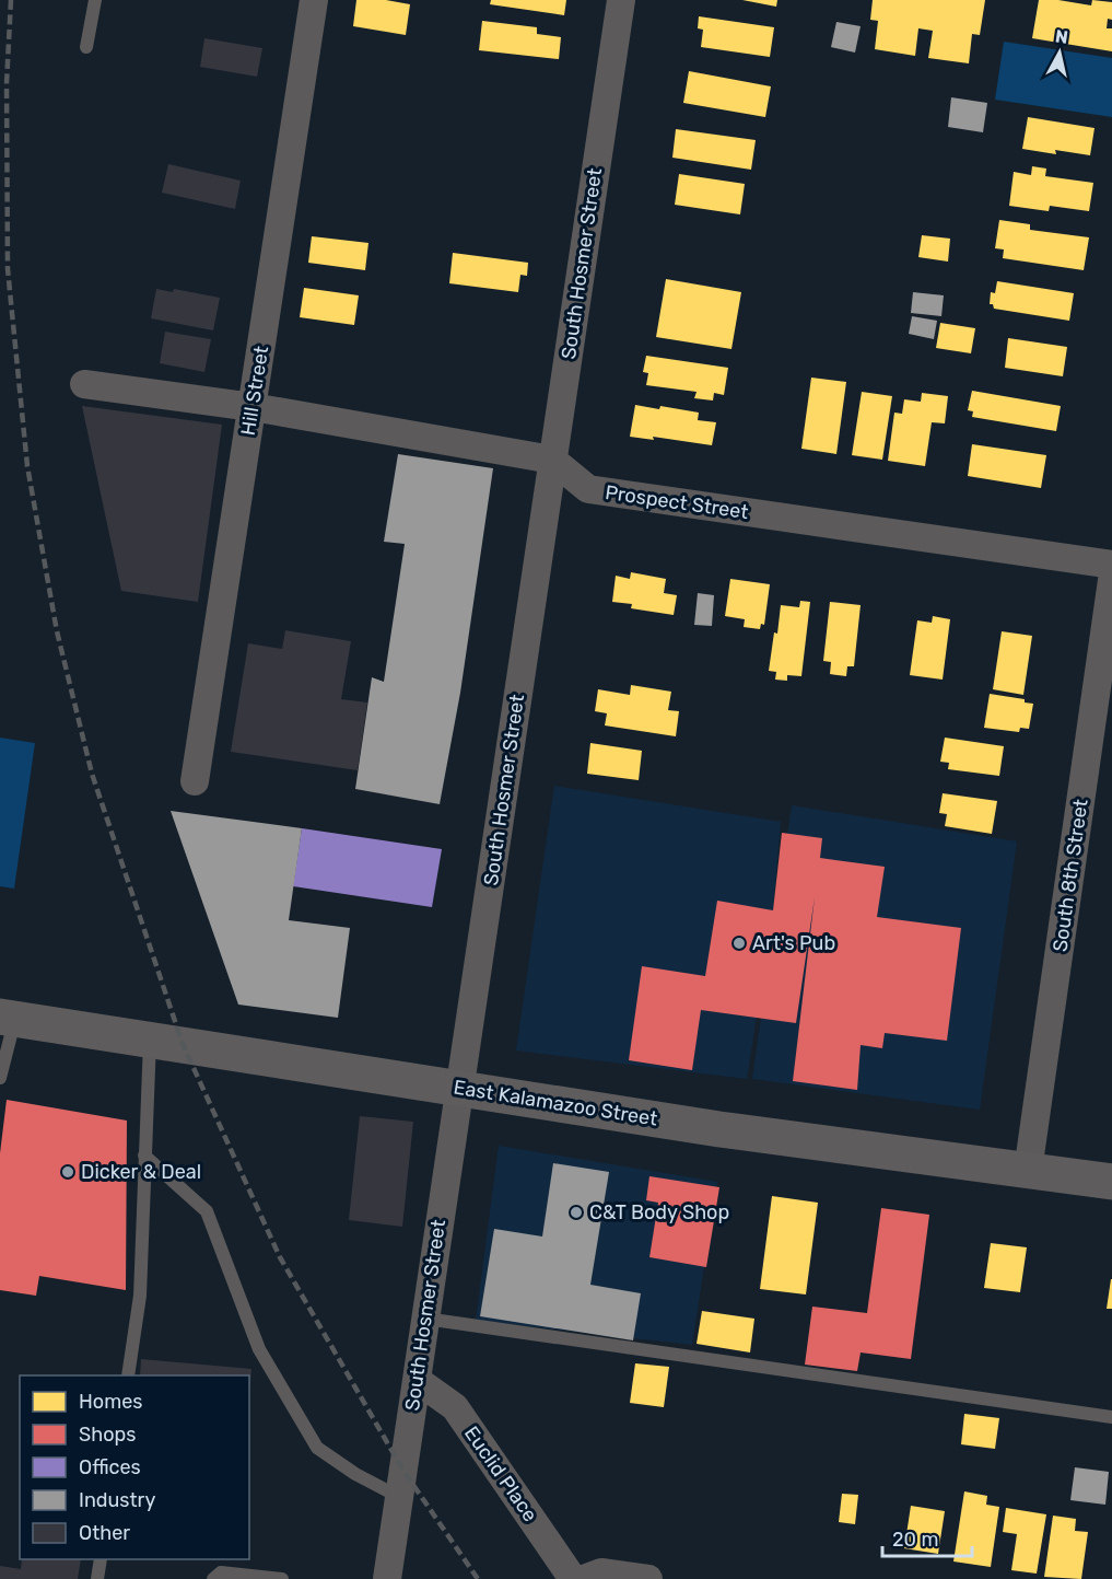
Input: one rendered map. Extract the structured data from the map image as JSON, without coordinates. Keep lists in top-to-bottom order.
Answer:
{
  "streets": {
    "street": [
      "South Hosmer Street",
      "Hill Street",
      "Prospect Street",
      "South 8th Street",
      "East Kalamazoo Street",
      "Euclid Place"
    ]
  },
  "crossings": [
    ["South Hosmer Street", "Prospect Street"],
    ["South Hosmer Street", "East Kalamazoo Street"],
    ["South Hosmer Street", "Euclid Place"],
    ["Hill Street", "Prospect Street"],
    ["South 8th Street", "East Kalamazoo Street"]
  ],
  "places": ["Art's Pub", "Dicker & Deal", "C&T Body Shop"],
  "legend": [
    "Homes",
    "Shops",
    "Offices",
    "Industry",
    "Other"
  ],
  "scale_bar": "20 m",
  "north": "top"
}
